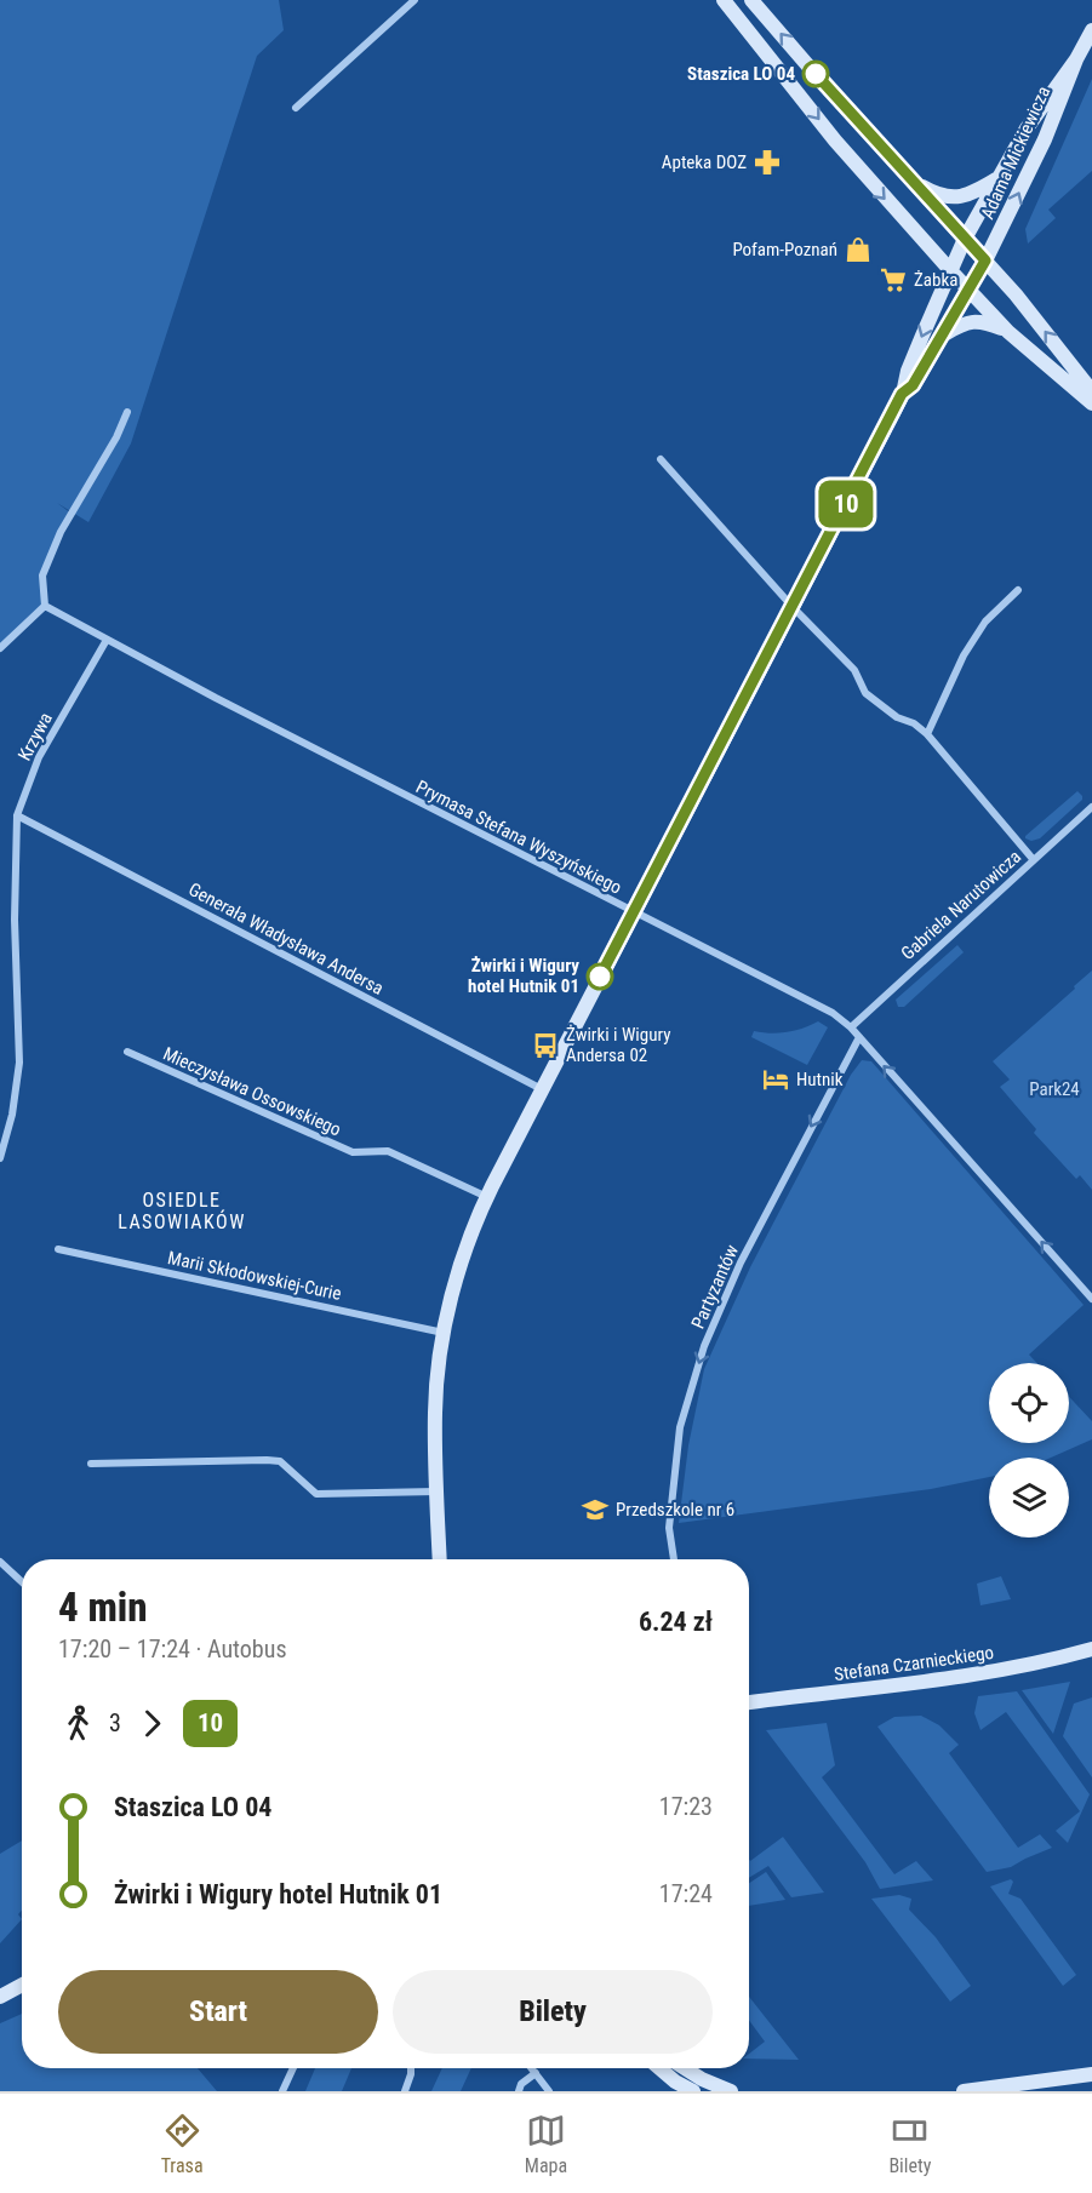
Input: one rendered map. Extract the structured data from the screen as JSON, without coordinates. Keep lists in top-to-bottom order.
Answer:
{
  "streets": {
    "street": [
      "Adama Mickiewicza",
      "Krzywa",
      "Prymasa Stefana Wyszyńskiego",
      "Gabriela Narutowicza",
      "Generała Władysława Andersa",
      "Mieczysława Ossowskiego",
      "Marii Skłodowskiej-Curie",
      "Partyzantów",
      "Stefana Czarnieckiego"
    ]
  },
  "crossings": [
    ["Adama Mickiewicza", "Prymasa Stefana Wyszyńskiego"],
    ["Adama Mickiewicza", "Generała Władysława Andersa"],
    ["Adama Mickiewicza", "Mieczysława Ossowskiego"],
    ["Adama Mickiewicza", "Marii Skłodowskiej-Curie"],
    ["Krzywa", "Prymasa Stefana Wyszyńskiego"],
    ["Krzywa", "Generała Władysława Andersa"],
    ["Prymasa Stefana Wyszyńskiego", "Gabriela Narutowicza"],
    ["Prymasa Stefana Wyszyńskiego", "Partyzantów"]
  ],
  "one_way": ["Partyzantów"],
  "districts": ["OSIEDLE LASOWIAKÓW"],
  "parks": ["Park24"],
  "places": {
    "other": ["Staszica LO 04", "Żwirki i Wigury hotel Hutnik 01"],
    "pharmacy": ["Apteka DOZ"],
    "shop": ["Pofam-Poznań"],
    "supermarket": ["Żabka"],
    "bus stop": ["Żwirki i Wigury Andersa 02"],
    "hotel": ["Hutnik"],
    "school or university": ["Przedszkole nr 6"]
  },
  "lines": ["bus line 10"],
  "page": {
    "on_map": "10",
    "heading": ["4 min", "17:20 – 17:24 · Autobus", "6.24 zł"],
    "legs": ["3", "10"],
    "list": [
      {
        "name": "Staszica LO 04",
        "value": "17:23"
      },
      {
        "name": "Żwirki i Wigury hotel Hutnik 01",
        "value": "17:24"
      }
    ],
    "buttons": ["Start", "Bilety"],
    "tabs": ["Trasa", "Mapa", "Bilety"]
  }
}
